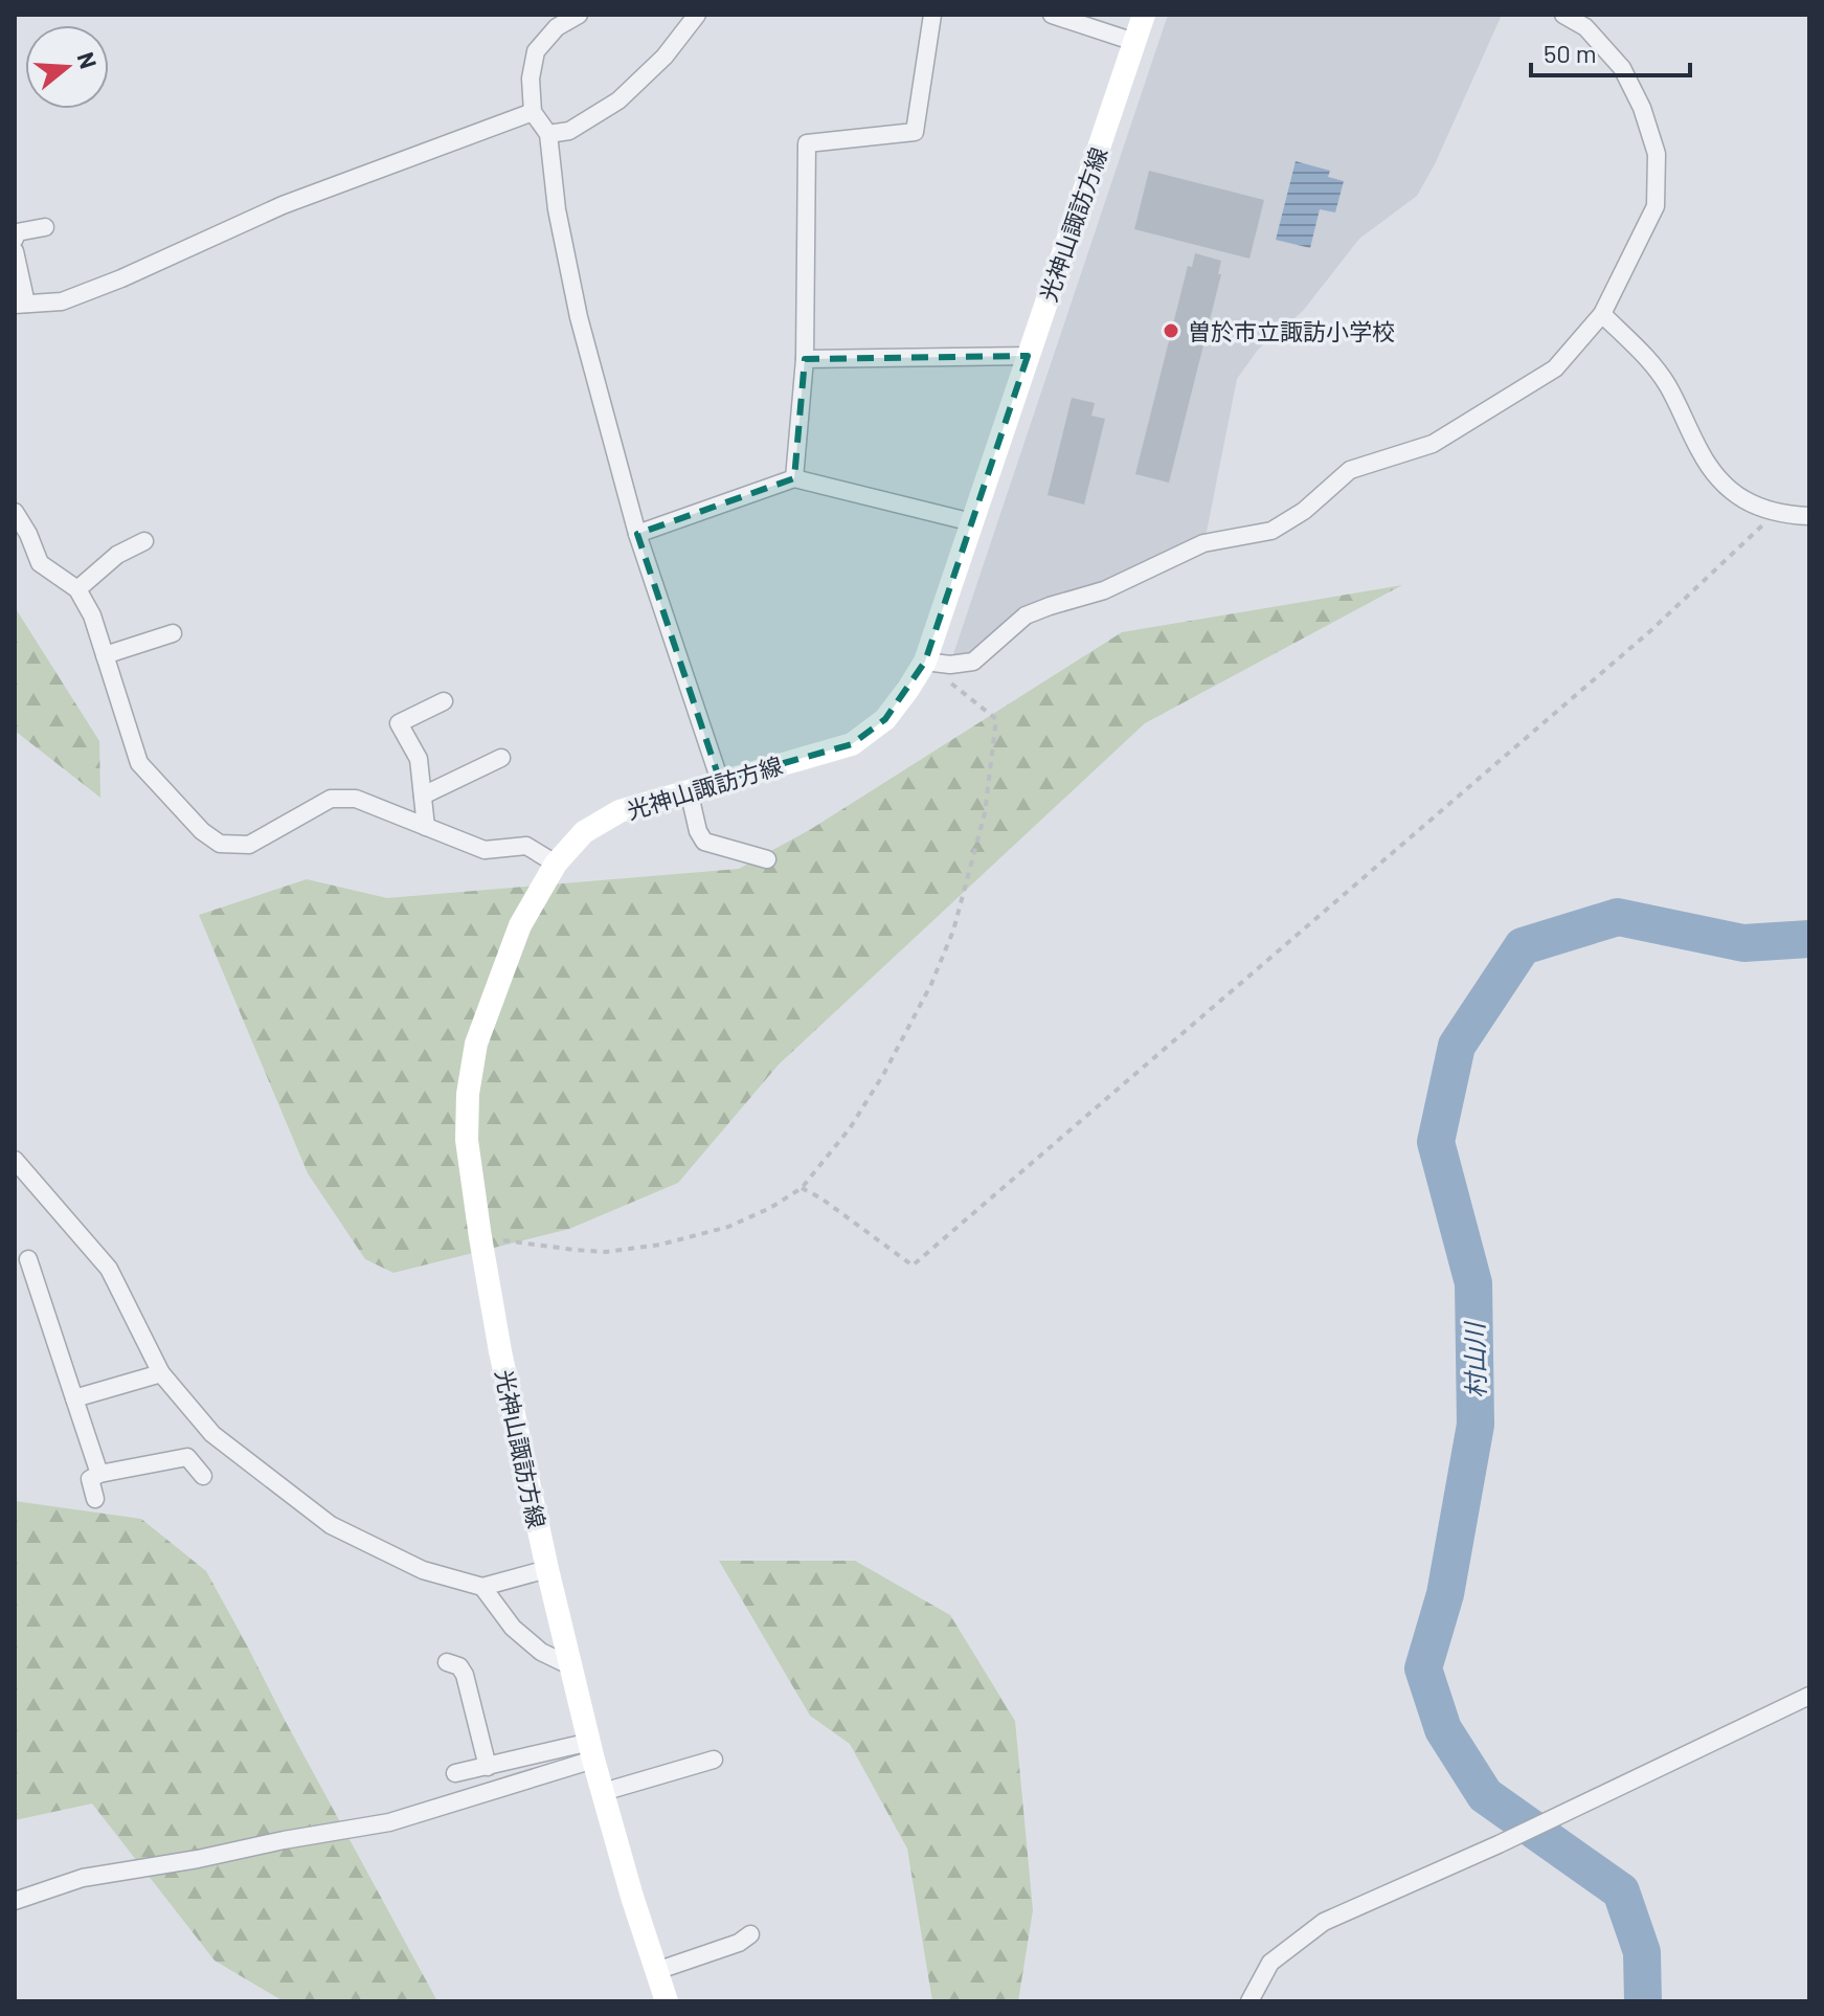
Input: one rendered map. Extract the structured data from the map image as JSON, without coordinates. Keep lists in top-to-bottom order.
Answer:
{
  "streets": {
    "main road": ["光神山諏訪方線"]
  },
  "water": ["村山川"],
  "places": ["曽於市立諏訪小学校"],
  "scale_bar": "50 m",
  "north": "right"
}
